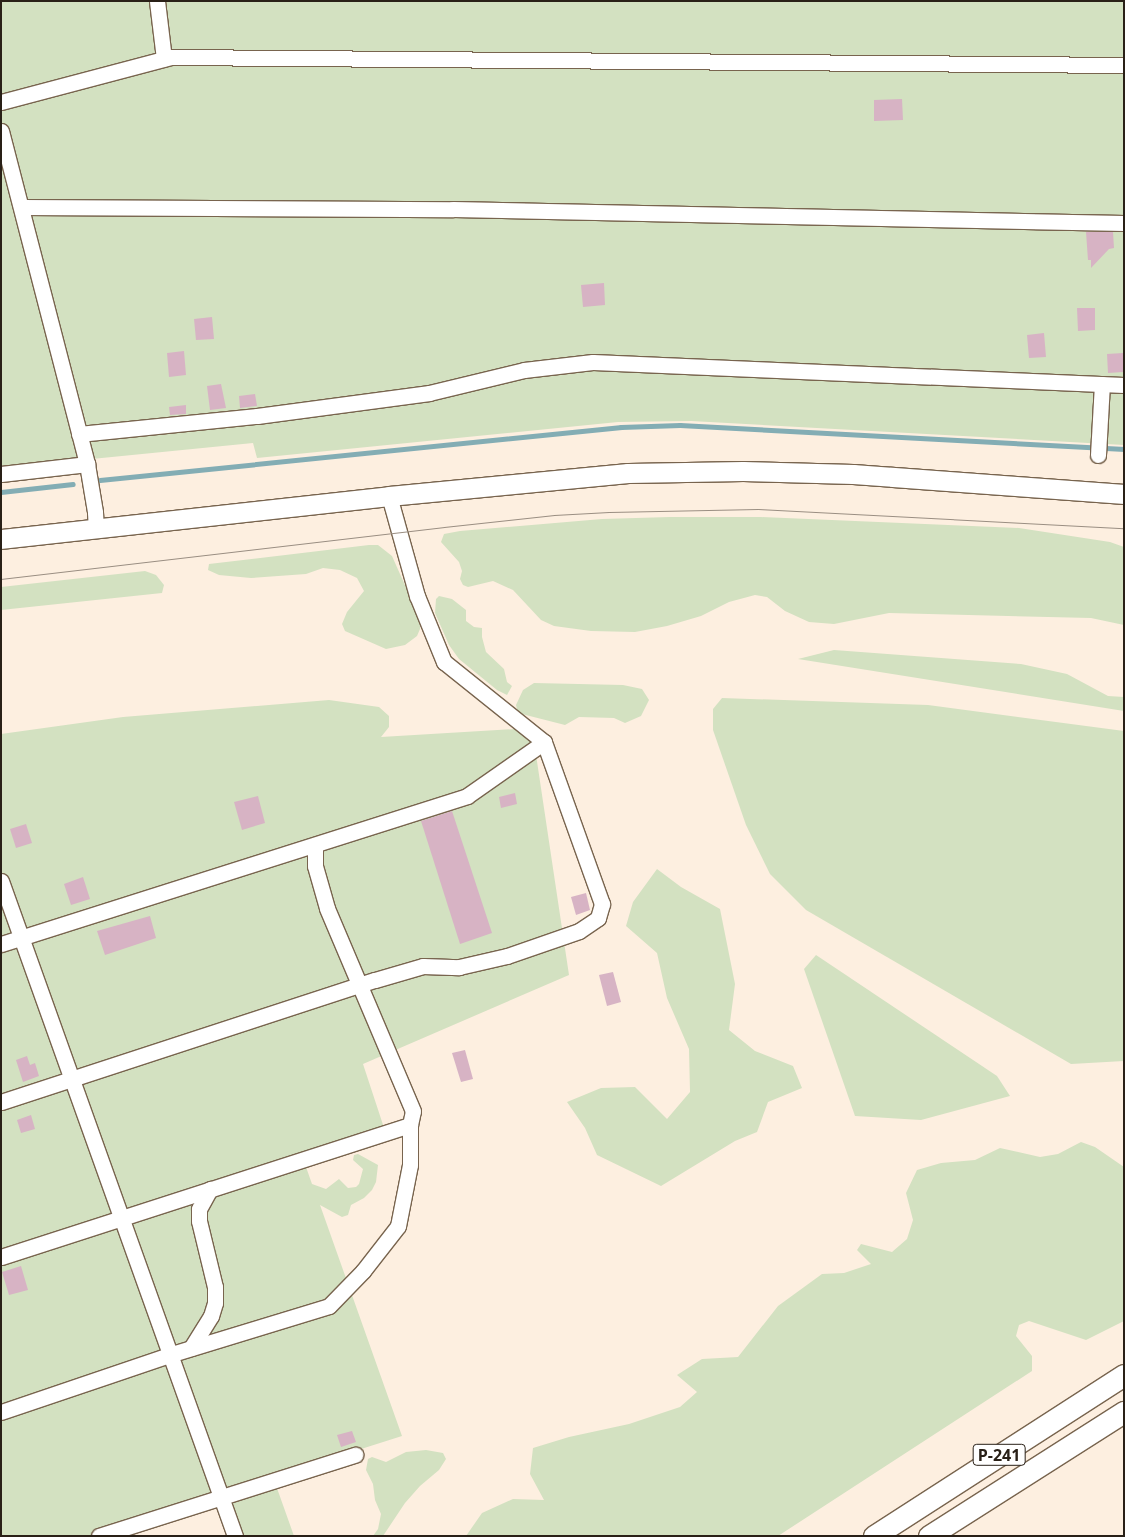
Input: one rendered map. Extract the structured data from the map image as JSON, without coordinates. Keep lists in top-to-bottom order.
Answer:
{
  "streets": {
    "highway": ["Р-241"]
  }
}
